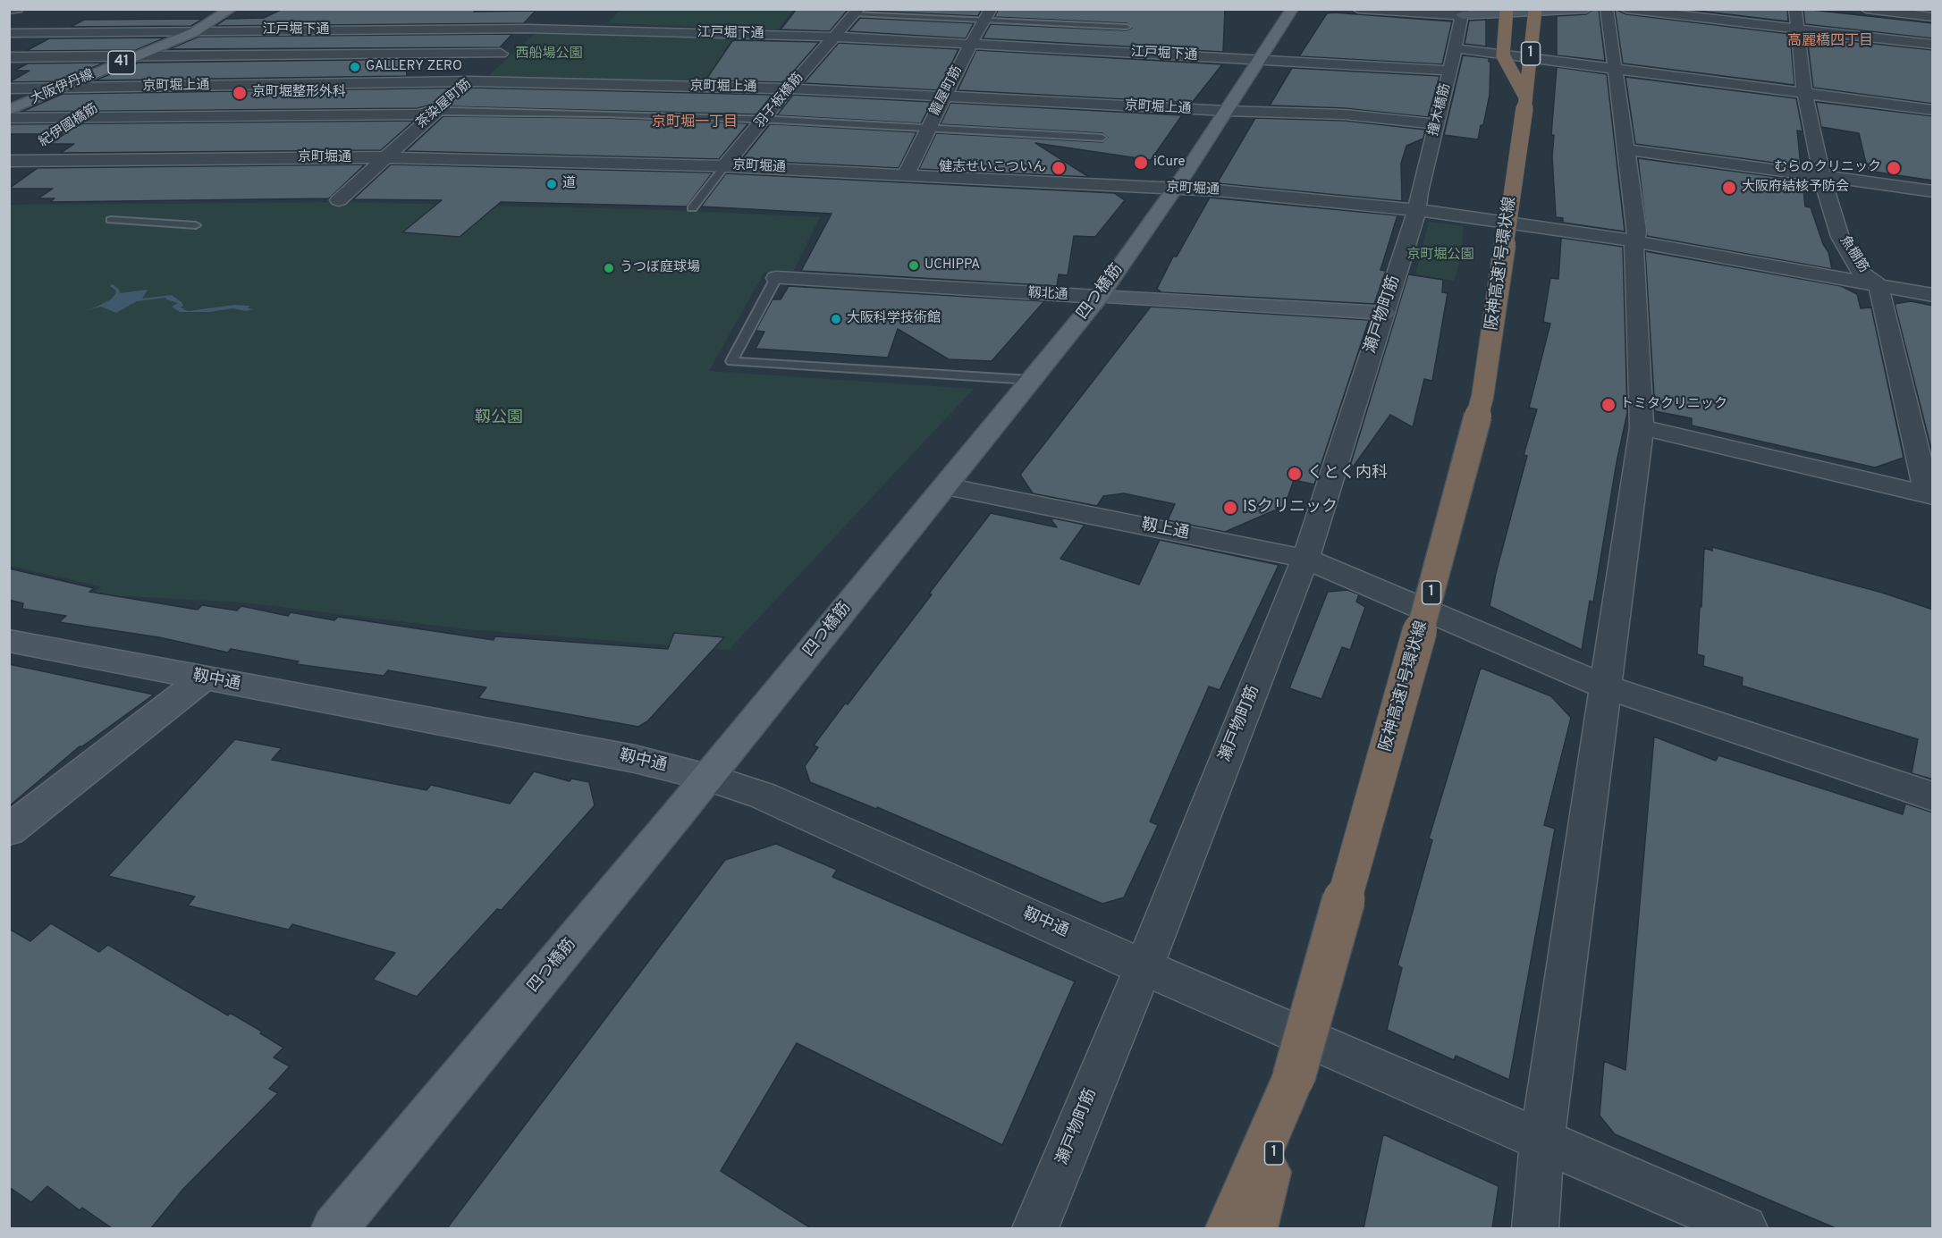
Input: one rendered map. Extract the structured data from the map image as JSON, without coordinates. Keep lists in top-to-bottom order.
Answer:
{
  "streets": {
    "highway": ["1", "阪神高速1号環状線"],
    "main road": ["41", "大阪伊丹線", "四つ橋筋"],
    "street": [
      "江戸堀下通",
      "京町堀上通",
      "籠屋町筋",
      "羽子板橋筋",
      "茶染屋町筋",
      "撞木橋筋",
      "紀伊國橋筋",
      "京町堀通",
      "魚棚筋",
      "靱北通",
      "瀬戸物町筋",
      "靱上通",
      "靱中通"
    ]
  },
  "crossings": [
    ["江戸堀下通", "大阪伊丹線"],
    ["江戸堀下通", "籠屋町筋"],
    ["江戸堀下通", "羽子板橋筋"],
    ["江戸堀下通", "茶染屋町筋"],
    ["江戸堀下通", "撞木橋筋"],
    ["江戸堀下通", "四つ橋筋"],
    ["京町堀上通", "大阪伊丹線"],
    ["京町堀上通", "籠屋町筋"],
    ["京町堀上通", "羽子板橋筋"],
    ["京町堀上通", "茶染屋町筋"],
    ["京町堀上通", "撞木橋筋"],
    ["京町堀上通", "紀伊國橋筋"],
    ["京町堀上通", "四つ橋筋"],
    ["大阪伊丹線", "紀伊國橋筋"],
    ["籠屋町筋", "京町堀通"],
    ["羽子板橋筋", "京町堀通"],
    ["茶染屋町筋", "京町堀通"],
    ["撞木橋筋", "京町堀通"],
    ["撞木橋筋", "瀬戸物町筋"],
    ["紀伊國橋筋", "京町堀通"],
    ["京町堀通", "魚棚筋"],
    ["京町堀通", "四つ橋筋"],
    ["京町堀通", "瀬戸物町筋"],
    ["四つ橋筋", "靱北通"],
    ["四つ橋筋", "靱上通"],
    ["四つ橋筋", "靱中通"],
    ["靱北通", "瀬戸物町筋"],
    ["瀬戸物町筋", "靱上通"],
    ["瀬戸物町筋", "靱中通"]
  ],
  "districts": ["高麗橋四丁目", "京町堀一丁目"],
  "parks": ["西船場公園", "京町堀公園", "靱公園"],
  "places": [
    "GALLERY ZERO",
    "京町堀整形外科",
    "iCure",
    "健志せいこついん",
    "むらのクリニック",
    "道",
    "大阪府結核予防会",
    "UCHIPPA",
    "うつぼ庭球場",
    "大阪科学技術館",
    "トミタクリニック",
    "くとく内科",
    "ISクリニック"
  ]
}
